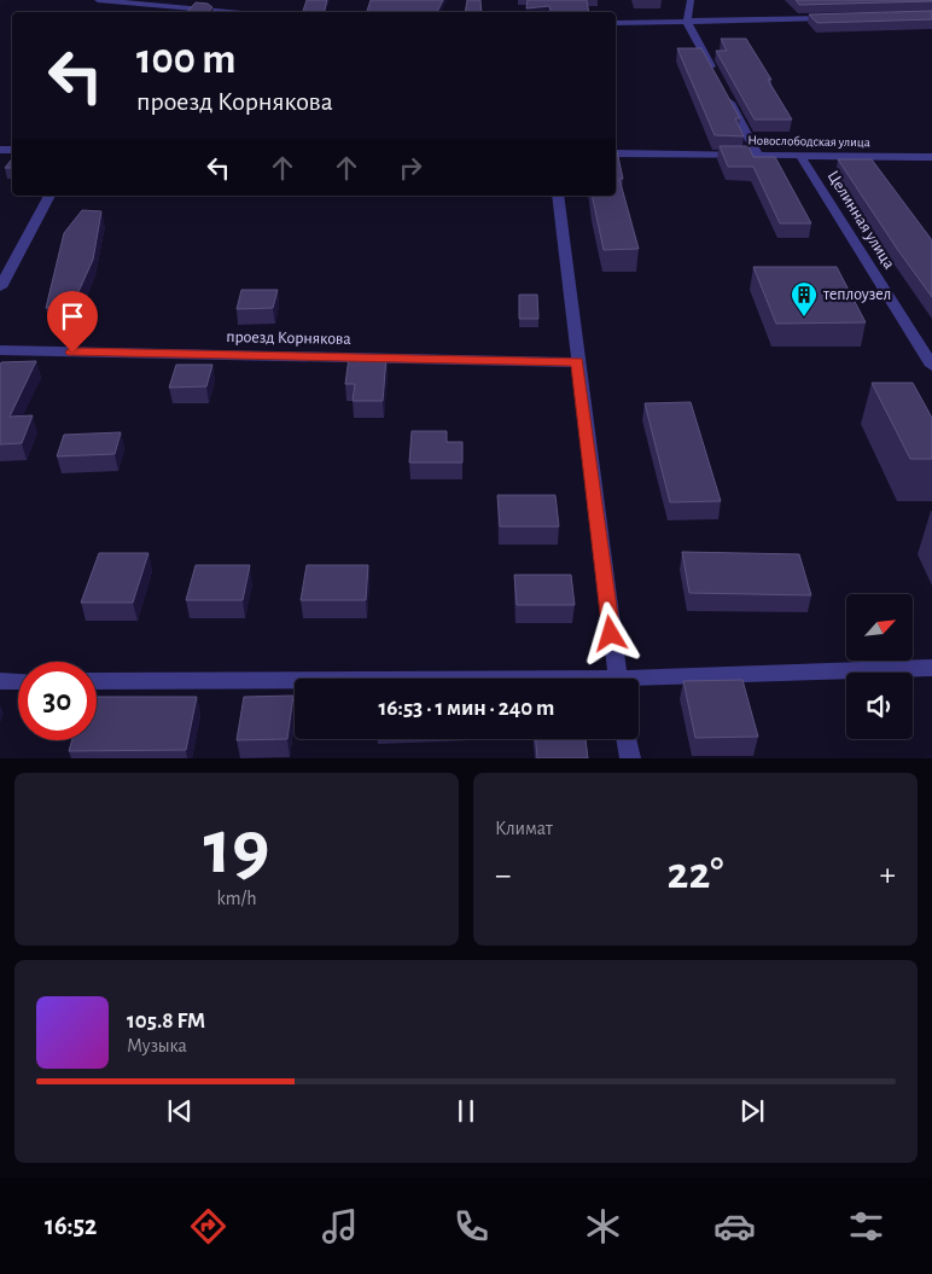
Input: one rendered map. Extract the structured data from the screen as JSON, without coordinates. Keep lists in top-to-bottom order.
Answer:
{
  "streets": {
    "street": ["Новослободская улица", "Целинная улица", "проезд Корнякова"]
  },
  "crossings": [
    ["Новослободская улица", "Целинная улица"]
  ],
  "places": {
    "building": ["теплоузел"]
  },
  "north": "top right",
  "page": {
    "turn": ["100 m", "проезд Корнякова"],
    "limit": "30",
    "trip": "16:53 · 1 мин · 240 m",
    "tile": [
      ["19", "km/h"],
      "Климат"
    ],
    "heat": ["−", "22°", "+"],
    "song": ["105.8 FM", "Музыка"],
    "tabs": "16:52"
  }
}
